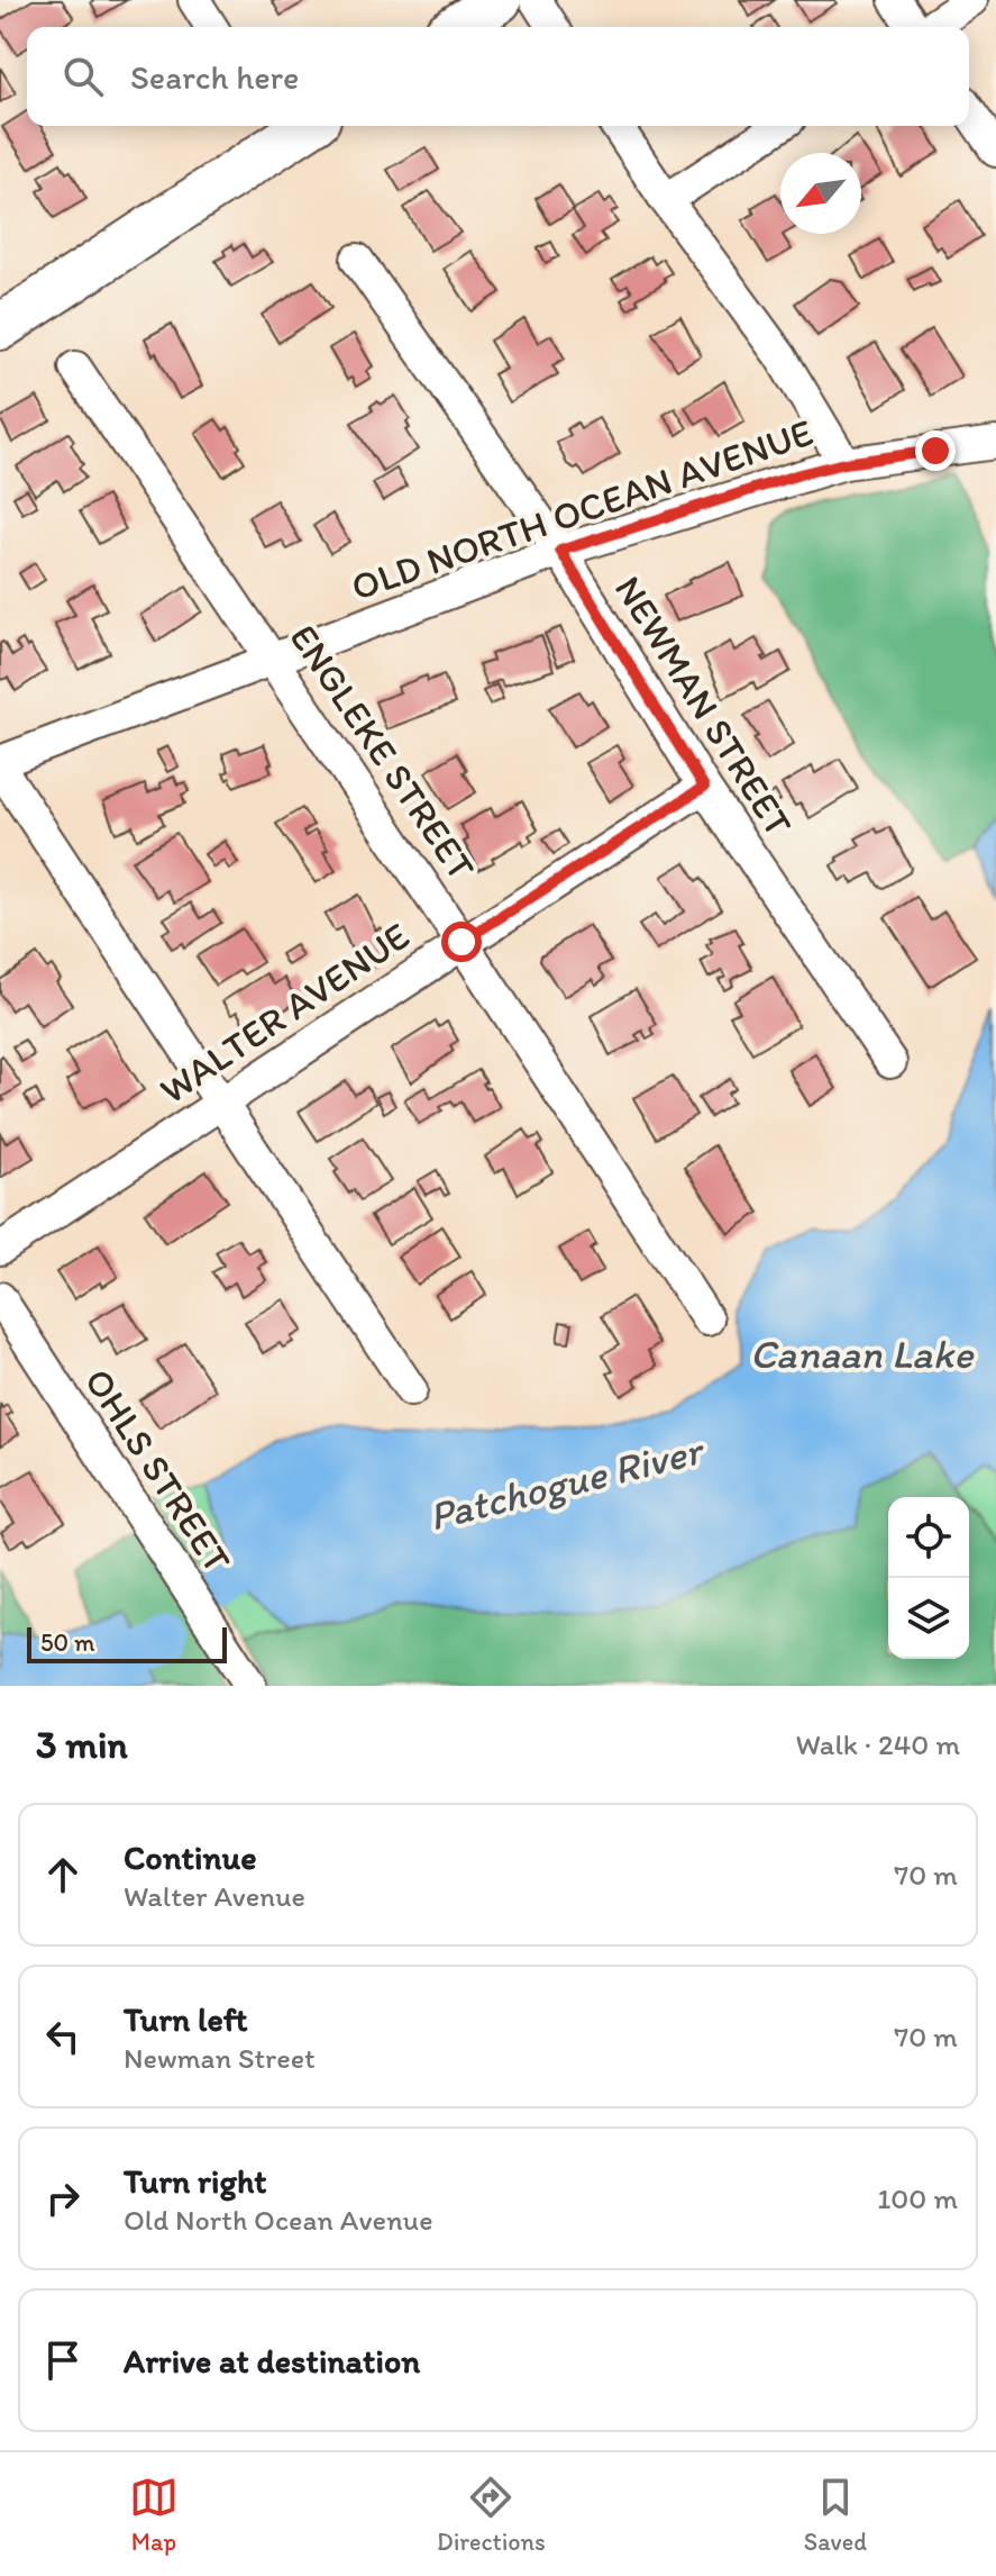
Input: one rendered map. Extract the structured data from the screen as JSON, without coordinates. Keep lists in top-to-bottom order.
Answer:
{
  "streets": {
    "street": [
      "OLD NORTH OCEAN AVENUE",
      "NEWMAN STREET",
      "ENGLEKE STREET",
      "WALTER AVENUE",
      "OHLS STREET"
    ]
  },
  "crossings": [
    ["OLD NORTH OCEAN AVENUE", "NEWMAN STREET"],
    ["OLD NORTH OCEAN AVENUE", "ENGLEKE STREET"],
    ["NEWMAN STREET", "WALTER AVENUE"],
    ["ENGLEKE STREET", "WALTER AVENUE"]
  ],
  "water": ["Canaan Lake", "Patchogue River"],
  "scale_bar": "50 m",
  "north": "bottom left",
  "page": {
    "search": "Search here",
    "scale": "50 m",
    "heading": ["3 min", "Walk · 240 m"],
    "list": [
      ["Continue", "Walter Avenue", "70 m"],
      ["Turn left", "Newman Street", "70 m"],
      ["Turn right", "Old North Ocean Avenue", "100 m"],
      "Arrive at destination"
    ],
    "nav": ["Map", "Directions", "Saved"]
  }
}
